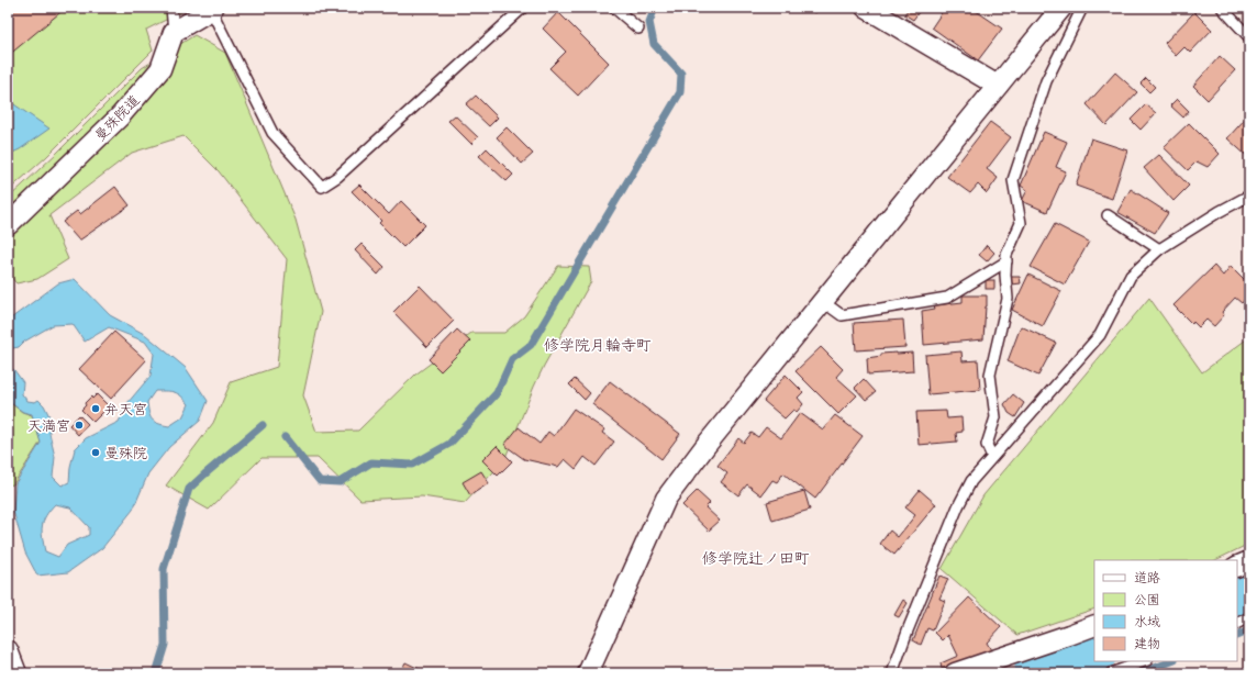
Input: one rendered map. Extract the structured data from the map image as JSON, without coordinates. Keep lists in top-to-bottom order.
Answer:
{
  "streets": {
    "street": ["曼殊院道"]
  },
  "districts": ["修学院月輪寺町", "修学院辻ノ田町"],
  "places": ["弁天宮", "天満宮", "曼殊院"],
  "legend": [
    "道路",
    "公園",
    "水域",
    "建物"
  ]
}
